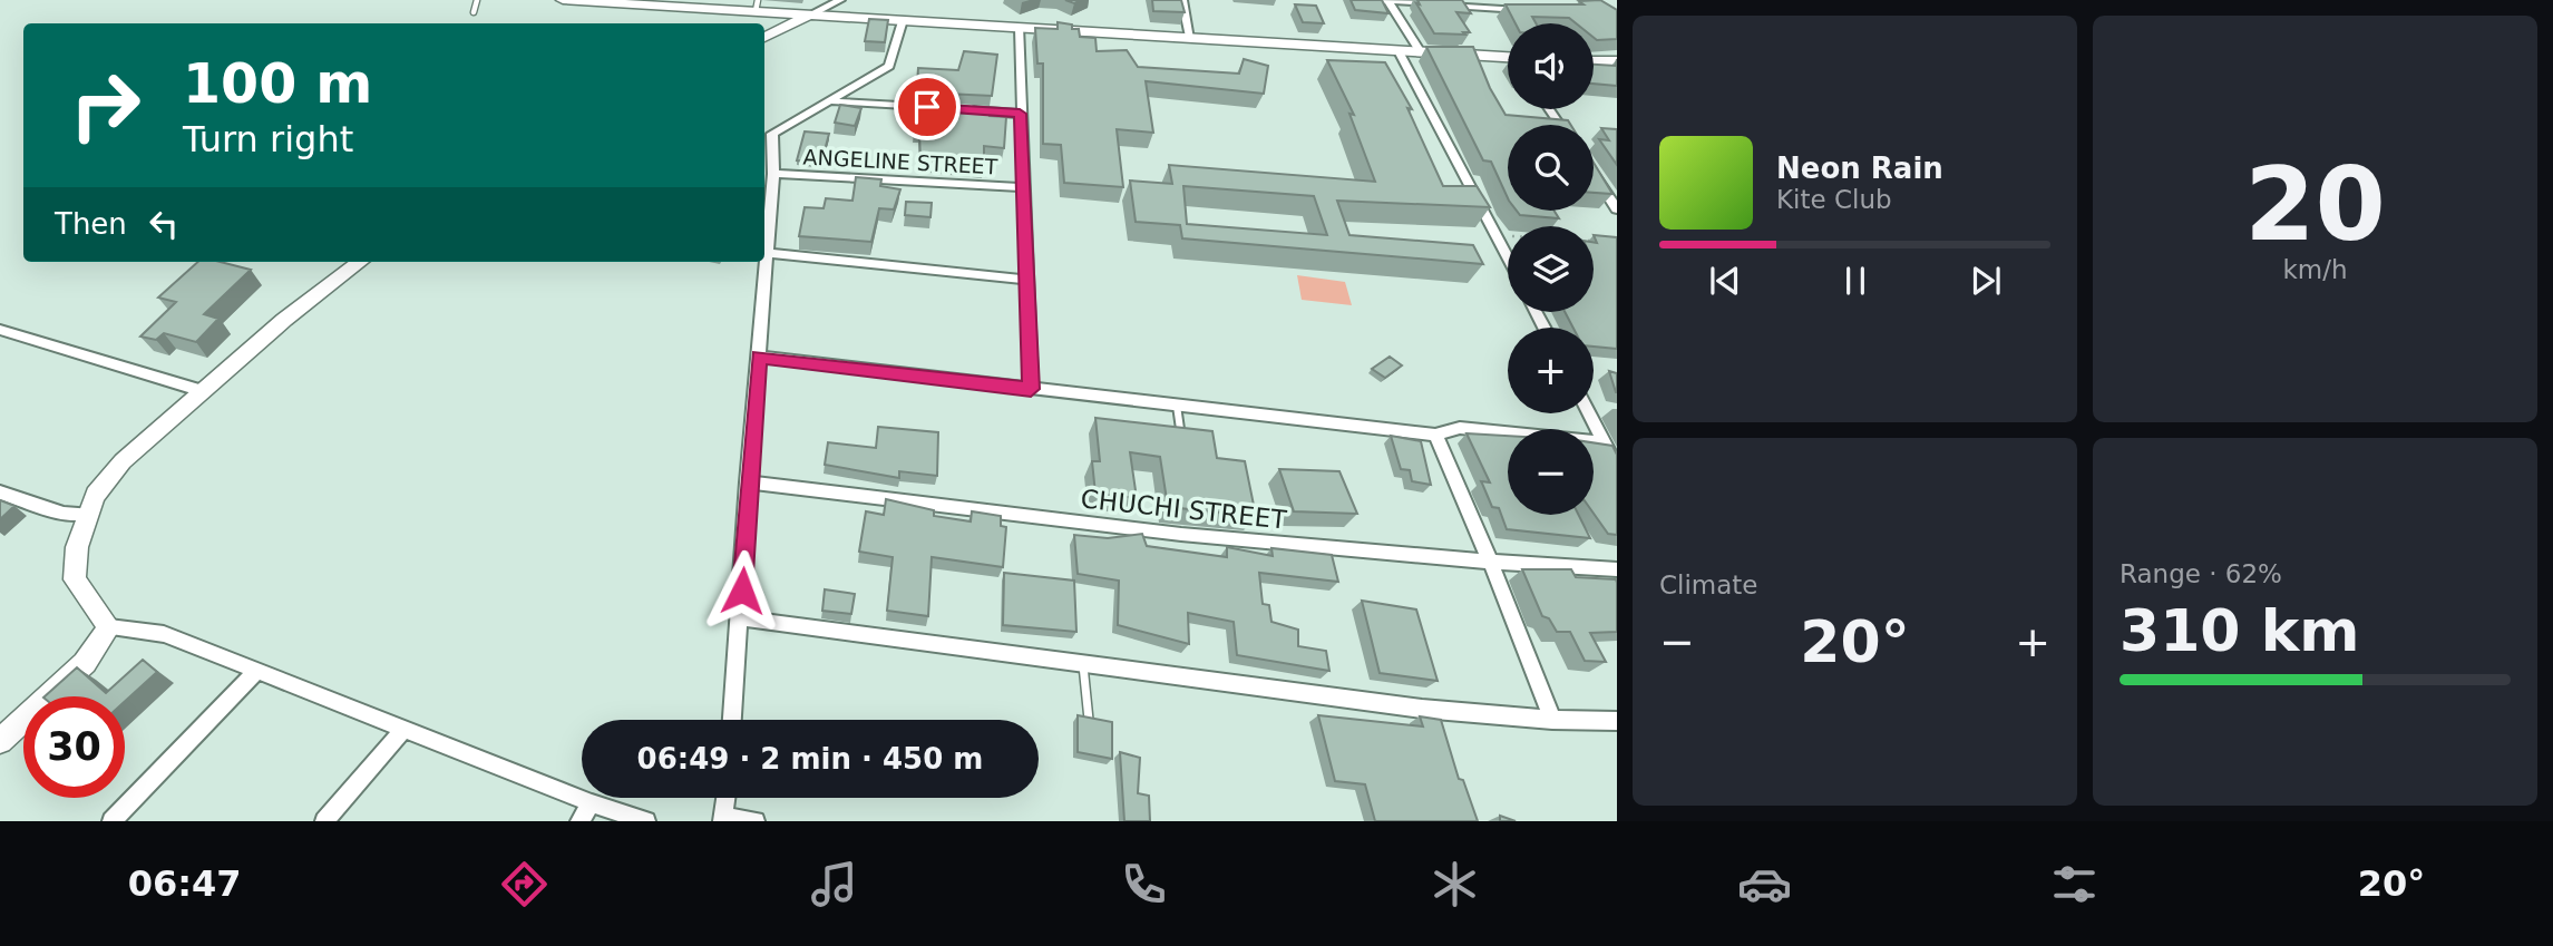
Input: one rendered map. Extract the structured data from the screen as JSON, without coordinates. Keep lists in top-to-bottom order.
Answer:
{
  "streets": {
    "street": ["ANGELINE STREET", "CHUCHI STREET"]
  },
  "page": {
    "tile": [
      ["20", "km/h"],
      "Climate",
      ["Range · 62%", "310 km"]
    ],
    "map_buttons": ["+", "−"],
    "turn": ["100 m", "Turn right"],
    "song": ["Neon Rain", "Kite Club"],
    "then": "Then",
    "heat": ["−", "20°", "+"],
    "limit": "30",
    "trip": "06:49 · 2 min · 450 m",
    "tabs": ["06:47", "20°"]
  }
}
